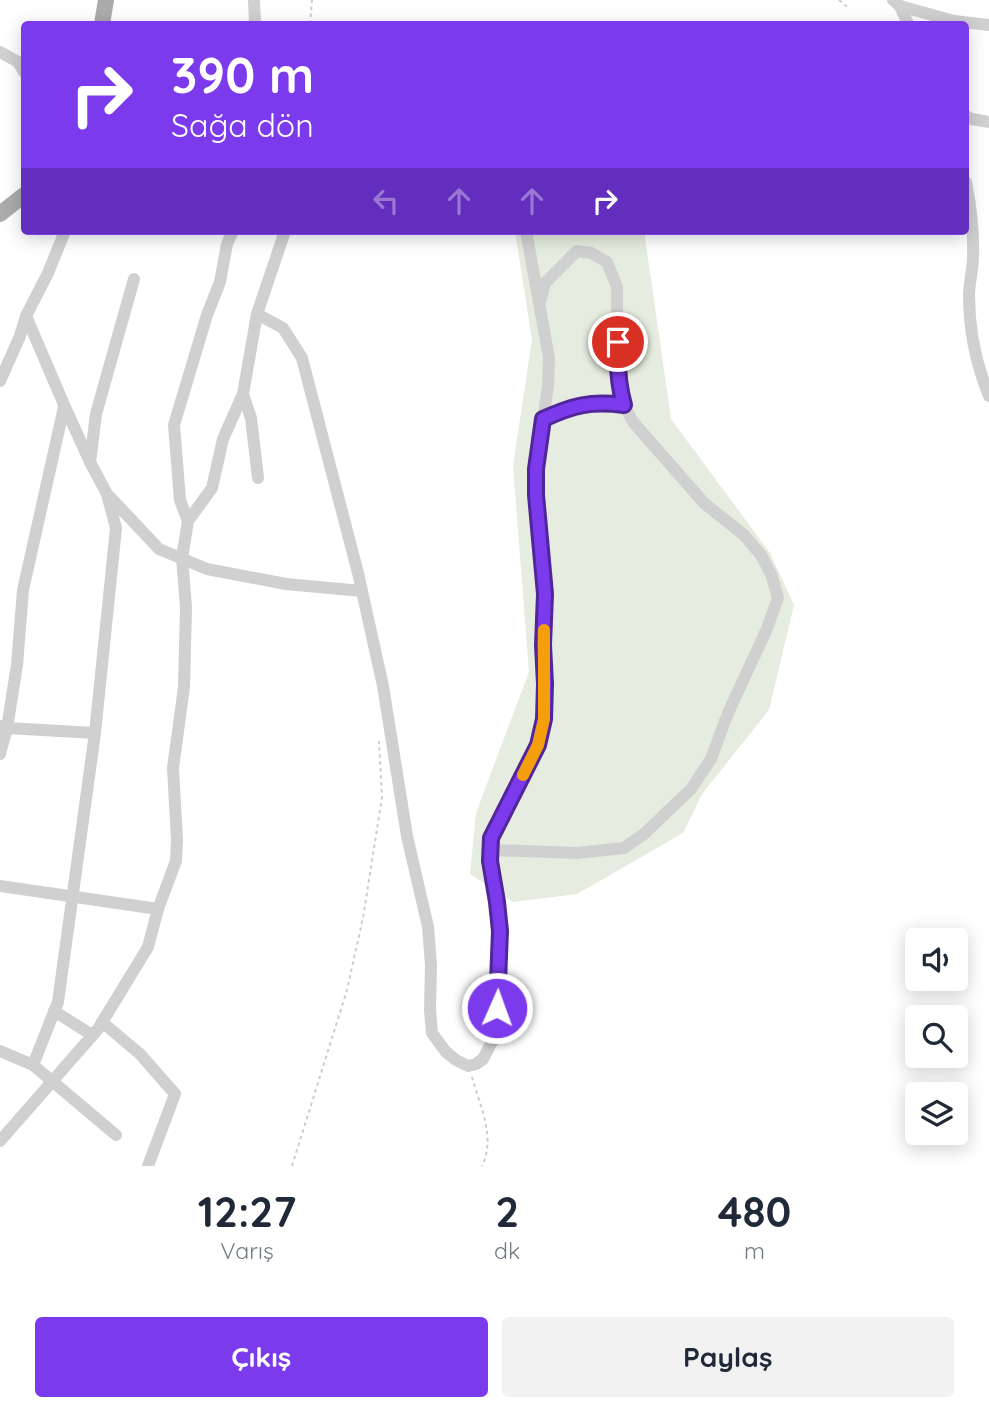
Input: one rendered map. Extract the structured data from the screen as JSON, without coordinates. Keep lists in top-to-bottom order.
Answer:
{
  "page": {
    "turn": ["390 m", "Sağa dön"],
    "eta": [
      "12:27",
      "Varış",
      "2",
      "dk",
      "480",
      "m"
    ],
    "buttons": ["Çıkış", "Paylaş"]
  }
}
